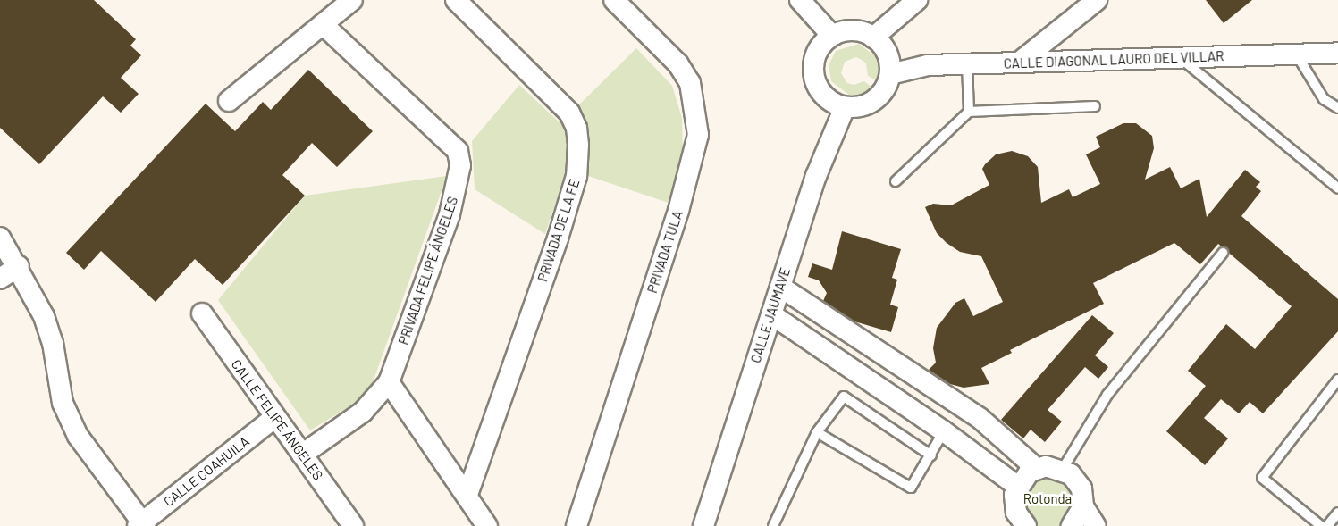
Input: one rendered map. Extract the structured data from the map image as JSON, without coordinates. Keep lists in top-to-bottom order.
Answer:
{
  "streets": {
    "street": [
      "CALLE DIAGONAL LAURO DEL VILLAR",
      "PRIVADA DE LA FE",
      "PRIVADA TULA",
      "PRIVADA FELIPE ÁNGELES",
      "CALLE JAUMAVE",
      "CALLE FELIPE ÁNGELES",
      "CALLE COAHUILA"
    ]
  },
  "crossings": [
    ["CALLE DIAGONAL LAURO DEL VILLAR", "CALLE JAUMAVE"],
    ["PRIVADA FELIPE ÁNGELES", "CALLE FELIPE ÁNGELES"],
    ["CALLE FELIPE ÁNGELES", "CALLE COAHUILA"]
  ],
  "parks": ["Rotonda"]
}
